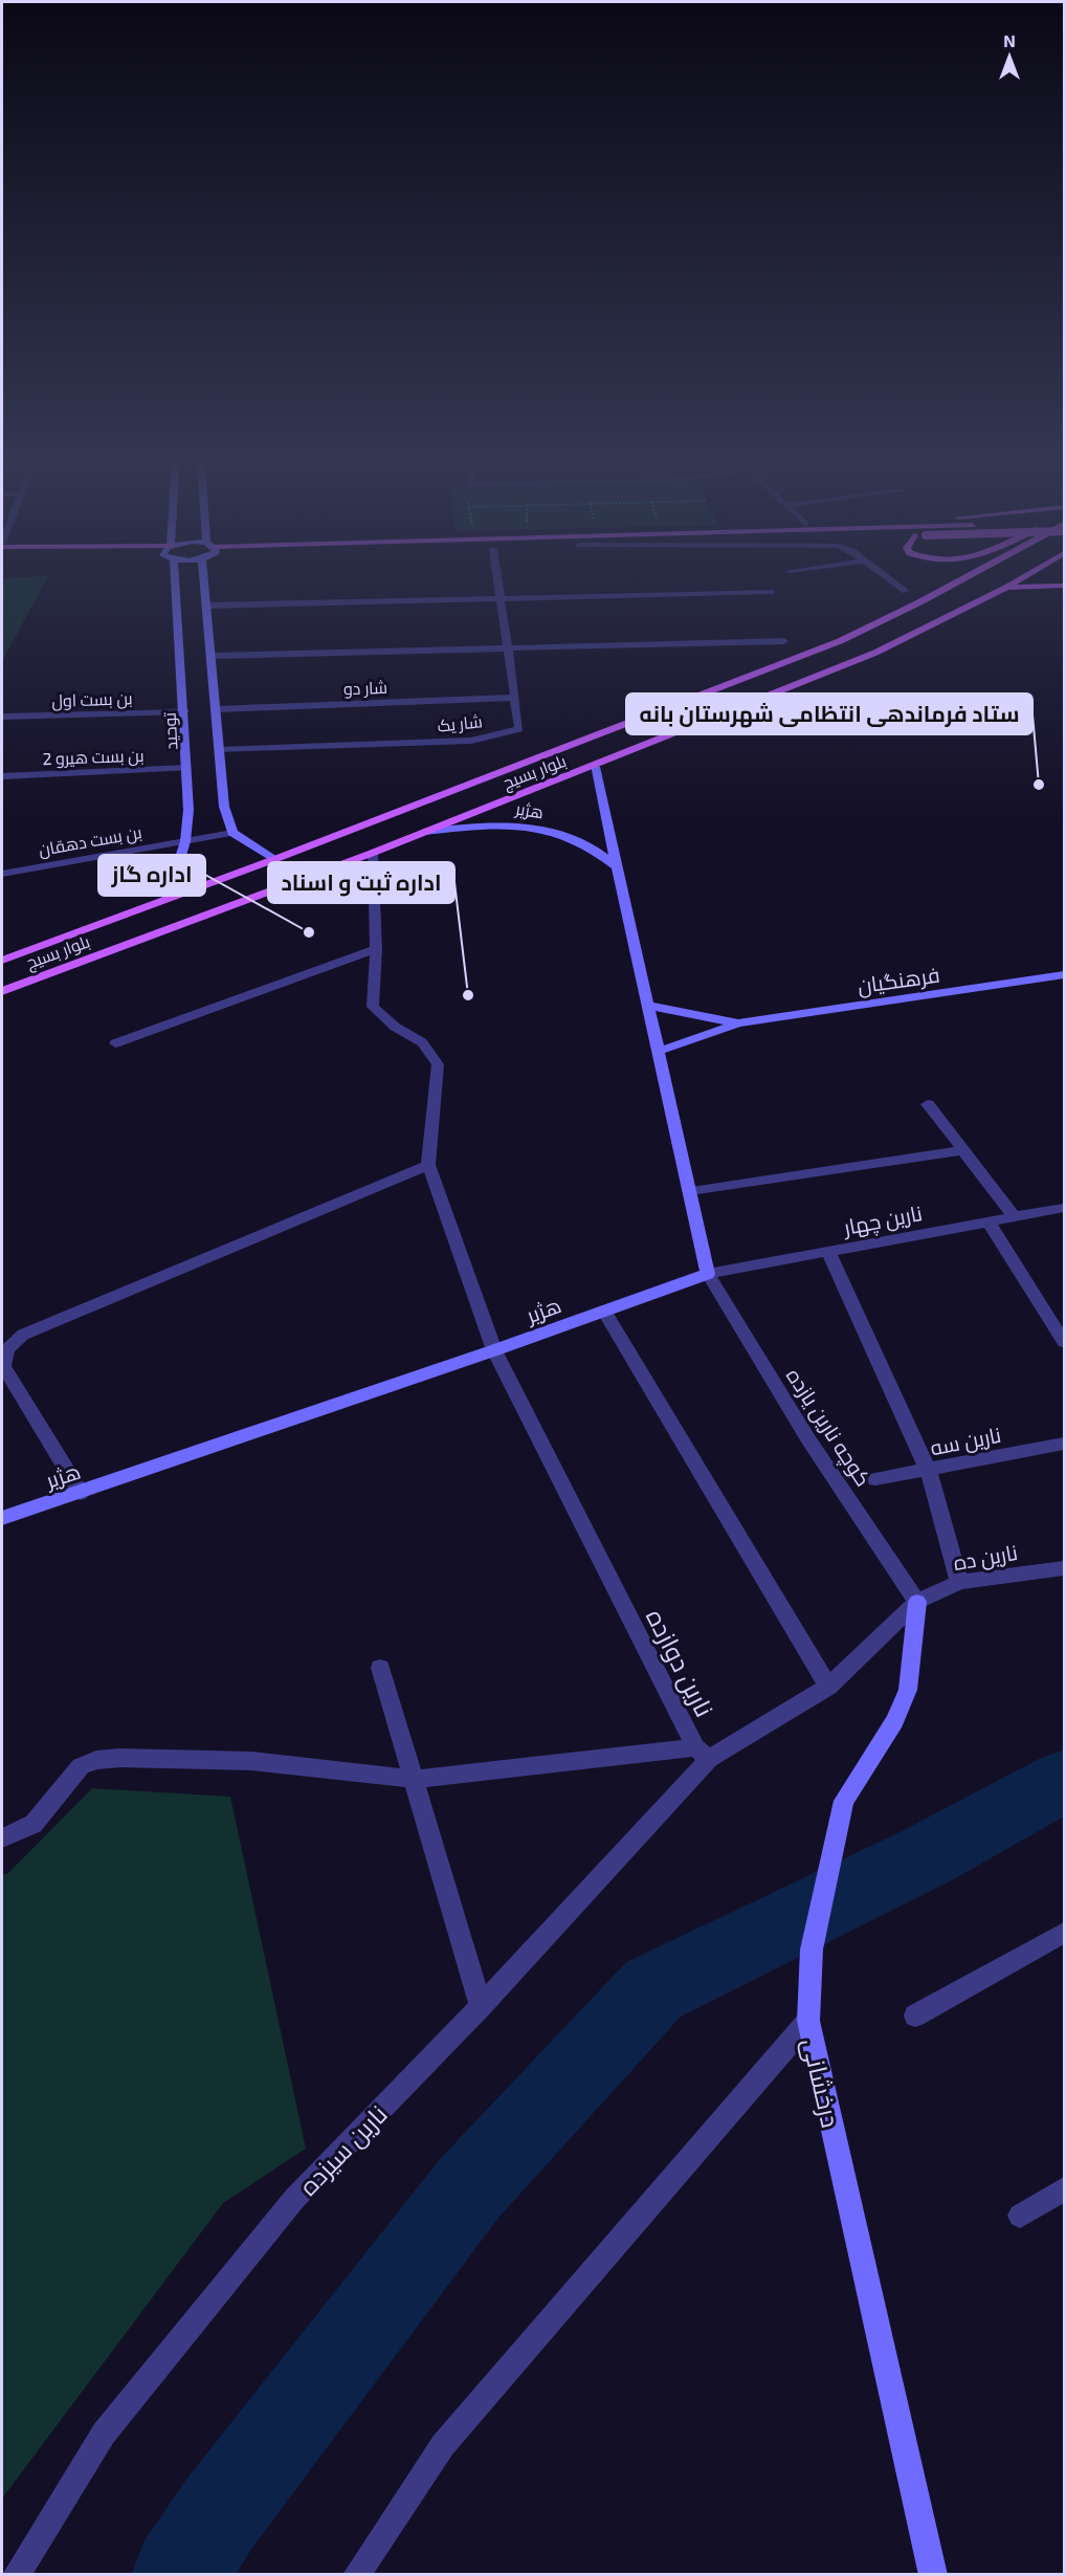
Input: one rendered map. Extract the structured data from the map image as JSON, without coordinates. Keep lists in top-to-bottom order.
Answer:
{
  "streets": {
    "main road": ["بلوار بسیج"],
    "street": [
      "شار دو",
      "بن بست اول",
      "شار یک",
      "توحید",
      "بن بست هیرو 2",
      "هژیر",
      "بن بست دهقان",
      "فرهنگیان",
      "نارین چهار",
      "کوچه نارین یازده",
      "نارین سه",
      "نارین ده",
      "نارین دوازده",
      "درخشانی",
      "نارین سیزده"
    ]
  },
  "crossings": [
    ["شار دو", "شار یک"],
    ["شار دو", "توحید"],
    ["بن بست اول", "توحید"],
    ["شار یک", "توحید"],
    ["توحید", "بن بست هیرو 2"],
    ["توحید", "بلوار بسیج"],
    ["توحید", "بن بست دهقان"],
    ["بلوار بسیج", "هژیر"],
    ["هژیر", "نارین چهار"],
    ["هژیر", "کوچه نارین یازده"],
    ["هژیر", "نارین دوازده"],
    ["نارین چهار", "کوچه نارین یازده"],
    ["کوچه نارین یازده", "نارین ده"],
    ["کوچه نارین یازده", "درخشانی"],
    ["نارین ده", "درخشانی"],
    ["نارین دوازده", "نارین سیزده"]
  ],
  "places": ["ستاد فرماندهی انتظامی شهرستان بانه", "اداره گاز", "اداره ثبت و اسناد"],
  "north": "top"
}
